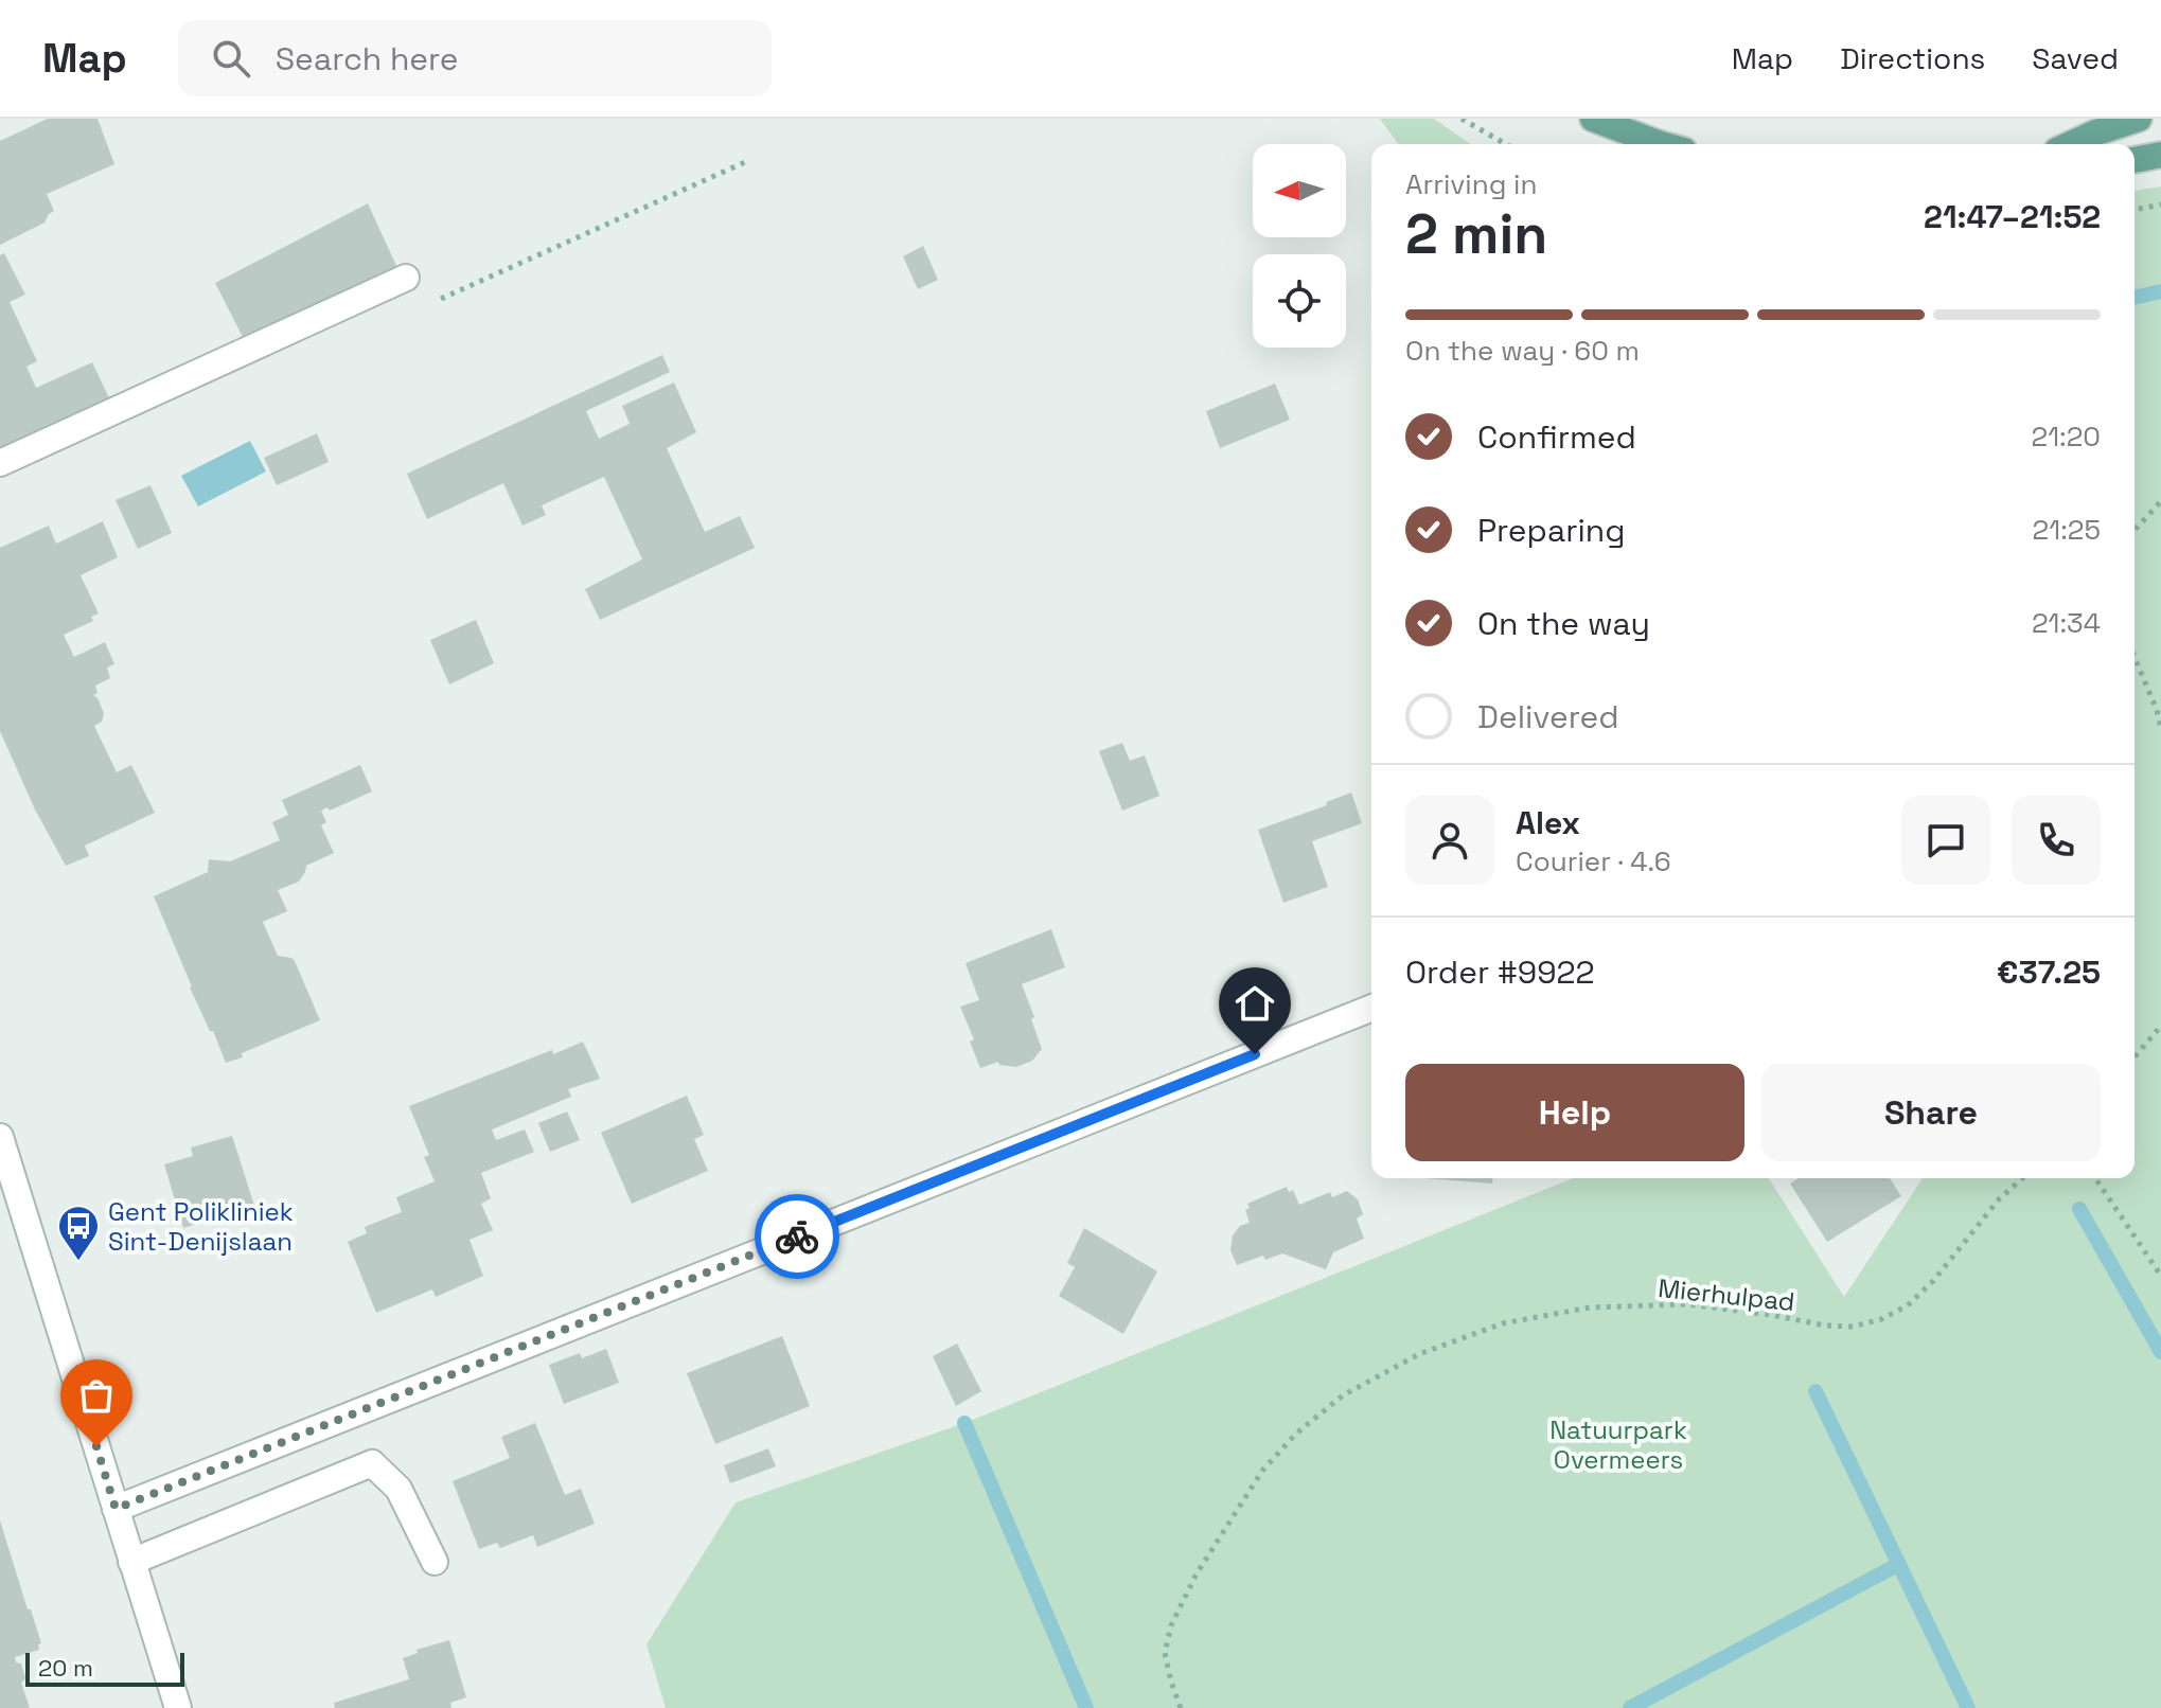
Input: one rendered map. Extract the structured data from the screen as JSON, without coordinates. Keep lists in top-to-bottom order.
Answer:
{
  "streets": {
    "path": ["Mierhulpad"]
  },
  "parks": ["Natuurpark Overmeers"],
  "places": {
    "bus stop": ["Gent Polikliniek Sint-Denijslaan"]
  },
  "scale_bar": "20 m",
  "north": "left",
  "page": {
    "header": "Map",
    "search": "Search here",
    "nav": ["Map", "Directions", "Saved"],
    "heading": ["2 min", "Arriving in", "21:47–21:52"],
    "panel": [
      "Alex",
      "Courier · 4.6",
      "Order #9922",
      "€37.25"
    ],
    "bar": "On the way · 60 m",
    "list": [
      ["Confirmed", "21:20"],
      ["Preparing", "21:25"],
      ["On the way", "21:34"],
      "Delivered"
    ],
    "buttons": ["Help", "Share"],
    "scale": "20 m"
  }
}
